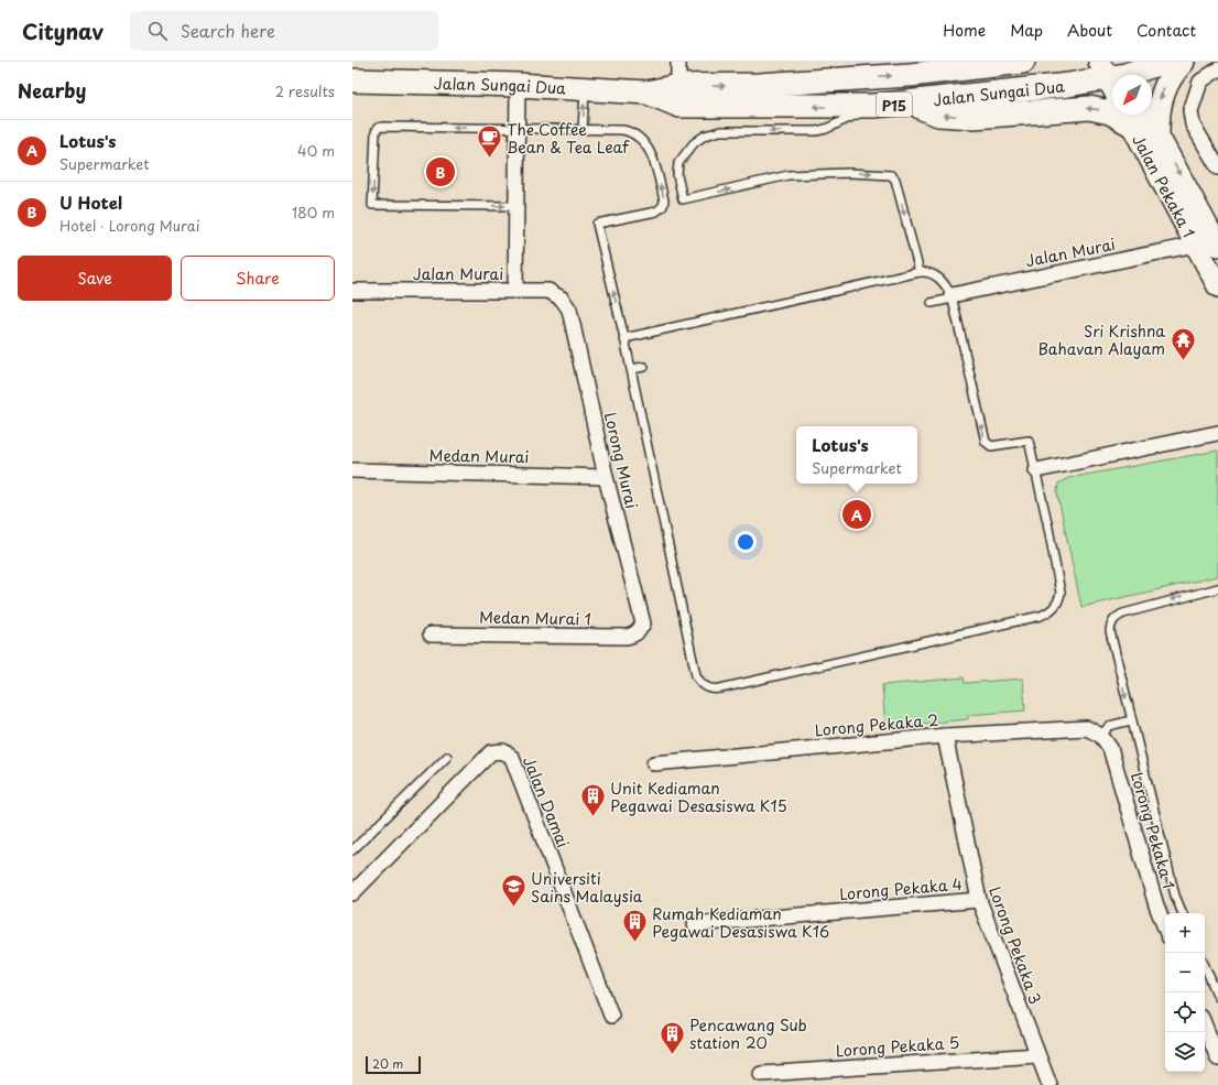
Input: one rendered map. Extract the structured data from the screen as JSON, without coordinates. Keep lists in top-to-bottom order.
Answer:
{
  "streets": {
    "main road": ["Jalan Sungai Dua", "P15", "Jalan Pekaka 1"],
    "street": [
      "Jalan Murai",
      "Medan Murai",
      "Lorong Murai",
      "Medan Murai 1",
      "Lorong Pekaka 2",
      "Jalan Damai",
      "Lorong Pekaka 1",
      "Lorong Pekaka 4",
      "Lorong Pekaka 3",
      "Lorong Pekaka 5"
    ]
  },
  "crossings": [
    ["Jalan Pekaka 1", "Jalan Murai"],
    ["Jalan Murai", "Lorong Murai"],
    ["Medan Murai", "Lorong Murai"],
    ["Lorong Murai", "Medan Murai 1"],
    ["Lorong Pekaka 2", "Lorong Pekaka 1"],
    ["Lorong Pekaka 2", "Lorong Pekaka 3"],
    ["Lorong Pekaka 4", "Lorong Pekaka 3"],
    ["Lorong Pekaka 3", "Lorong Pekaka 5"]
  ],
  "places": {
    "cafe": ["The Coffee Bean & Tea Leaf"],
    "temple": ["Sri Krishna Bahavan Alayam"],
    "building": ["Unit Kediaman Pegawai Desasiswa K15", "Rumah Kediaman Pegawai Desasiswa K16", "Pencawang Sub station 20"],
    "school or university": ["Universiti Sains Malaysia"]
  },
  "scale_bar": "20 m",
  "north": "bottom left",
  "page": {
    "header": "Citynav",
    "search": "Search here",
    "nav": [
      "Home",
      "Map",
      "About",
      "Contact"
    ],
    "heading": ["Nearby", "2 results"],
    "list": [
      {
        "mark": "A",
        "name": "Lotus's",
        "note": "Supermarket",
        "value": "40 m"
      },
      {
        "mark": "B",
        "name": "U Hotel",
        "note": "Hotel · Lorong Murai",
        "value": "180 m"
      }
    ],
    "pins": ["B", "A"],
    "buttons": ["Save", "Share"],
    "popup": ["Lotus's", "Supermarket"],
    "map_buttons": ["+", "−"],
    "scale": "20 m"
  }
}
